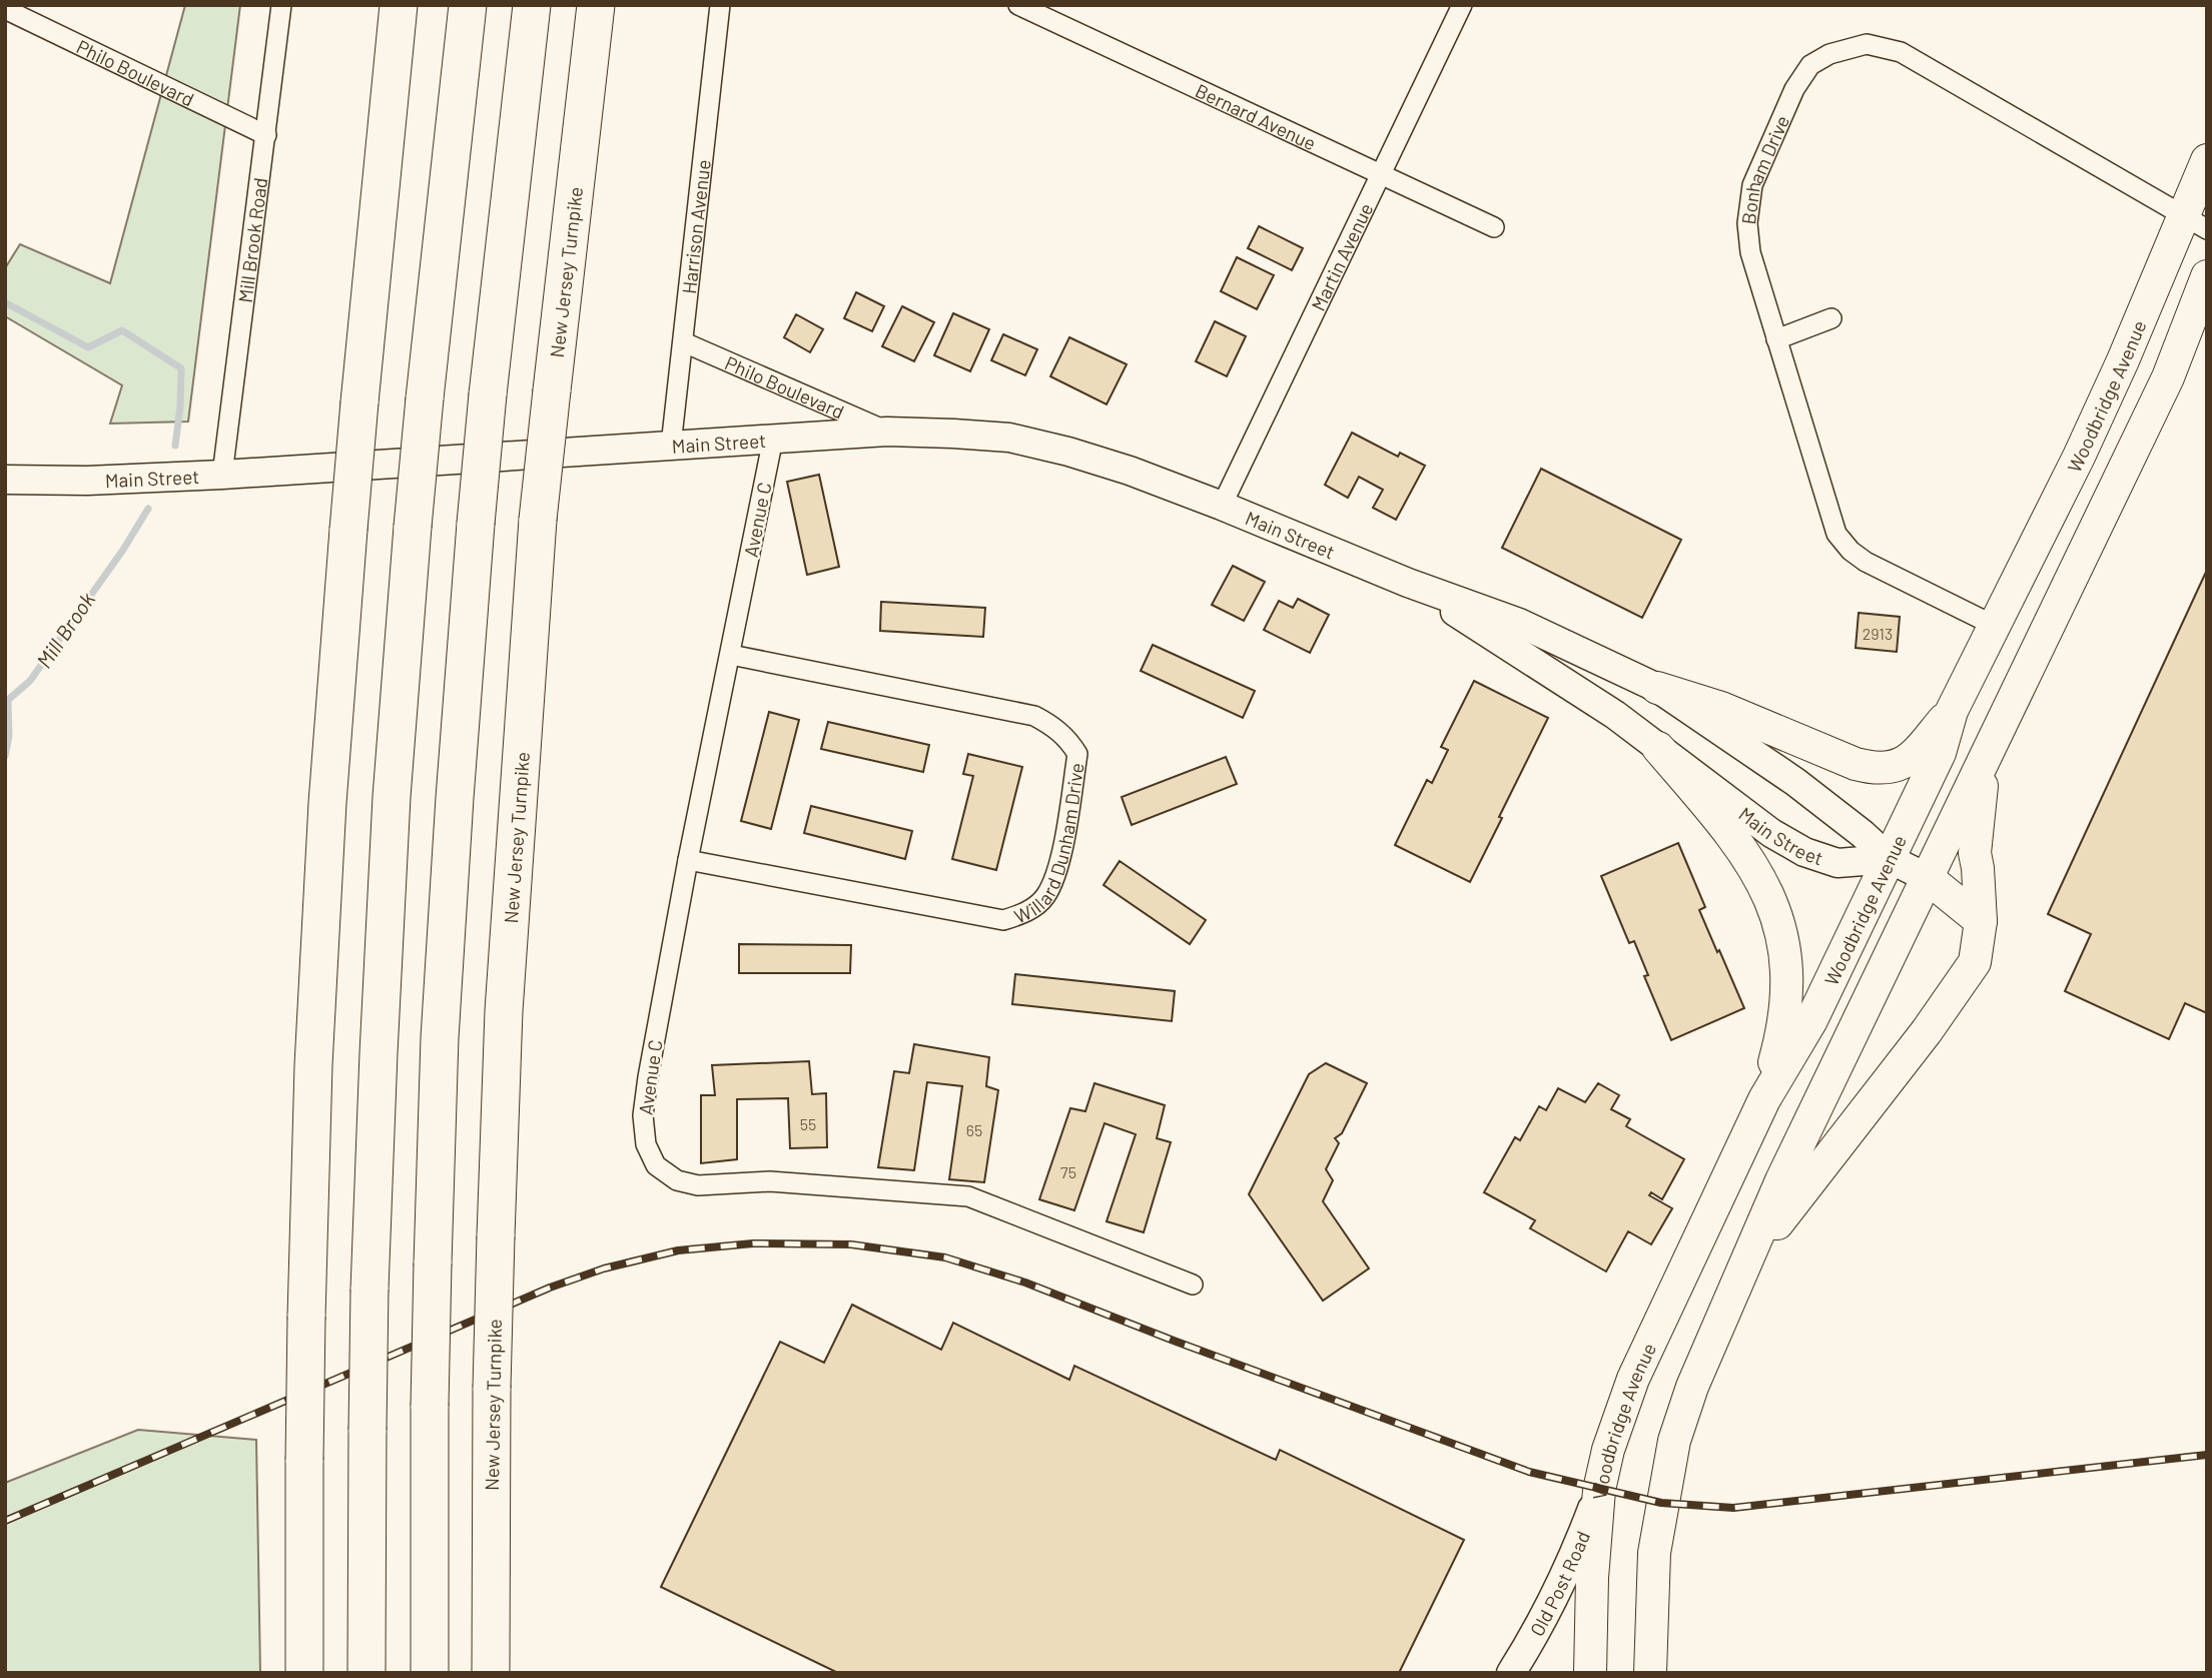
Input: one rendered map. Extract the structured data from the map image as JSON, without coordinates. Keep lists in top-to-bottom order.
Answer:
{
  "streets": {
    "highway": ["New Jersey Turnpike"],
    "main road": ["Woodbridge Avenue", "Main Street", "Old Post Road"],
    "street": [
      "Philo Boulevard",
      "Bernard Avenue",
      "Bonham Drive",
      "Harrison Avenue",
      "Mill Brook Road",
      "Martin Avenue",
      "Avenue C",
      "Willard Dunham Drive"
    ]
  },
  "crossings": [
    ["Philo Boulevard", "Harrison Avenue"],
    ["Philo Boulevard", "Mill Brook Road"],
    ["Philo Boulevard", "Main Street"],
    ["Bernard Avenue", "Martin Avenue"],
    ["Bonham Drive", "Woodbridge Avenue"],
    ["Harrison Avenue", "Main Street"],
    ["Mill Brook Road", "Main Street"],
    ["Martin Avenue", "Main Street"],
    ["Woodbridge Avenue", "Main Street"],
    ["Woodbridge Avenue", "Old Post Road"],
    ["Main Street", "Avenue C"],
    ["Avenue C", "Willard Dunham Drive"]
  ],
  "water": ["Mill Brook"],
  "house_numbers": [
    "2913",
    "55",
    "65",
    "75"
  ]
}
